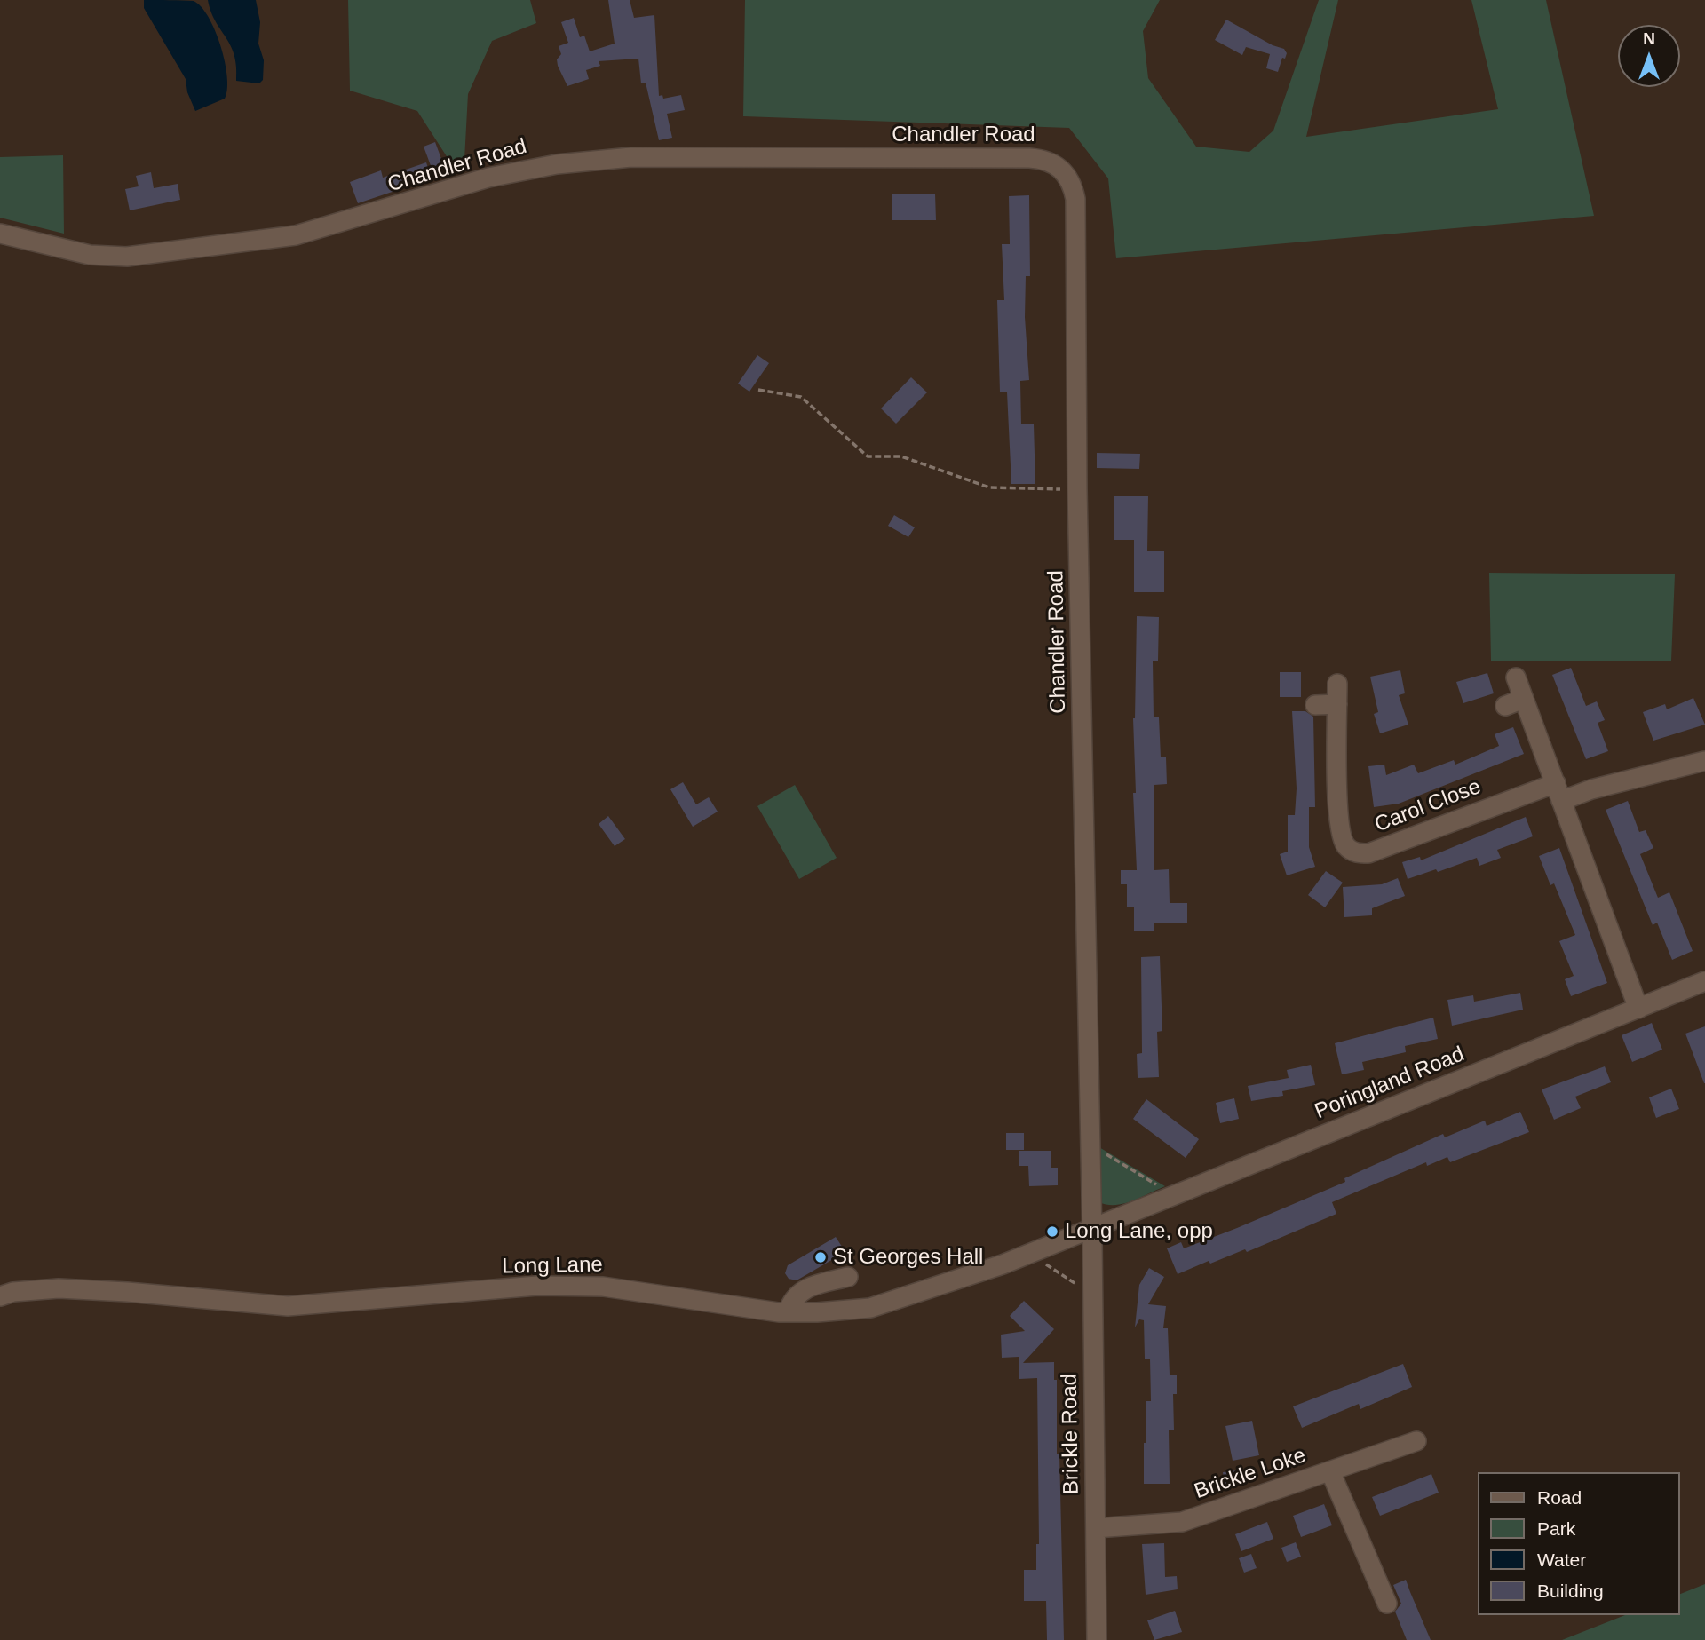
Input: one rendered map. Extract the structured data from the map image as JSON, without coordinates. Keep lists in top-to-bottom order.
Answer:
{
  "streets": {
    "street": [
      "Chandler Road",
      "Carol Close",
      "Poringland Road",
      "Long Lane",
      "Brickle Road",
      "Brickle Loke"
    ]
  },
  "crossings": [
    ["Chandler Road", "Poringland Road"],
    ["Chandler Road", "Long Lane"],
    ["Chandler Road", "Brickle Road"],
    ["Poringland Road", "Long Lane"],
    ["Poringland Road", "Brickle Road"],
    ["Long Lane", "Brickle Road"],
    ["Brickle Road", "Brickle Loke"]
  ],
  "places": ["Long Lane, opp", "St Georges Hall"],
  "legend": [
    "Road",
    "Park",
    "Water",
    "Building"
  ],
  "north": "top"
}
